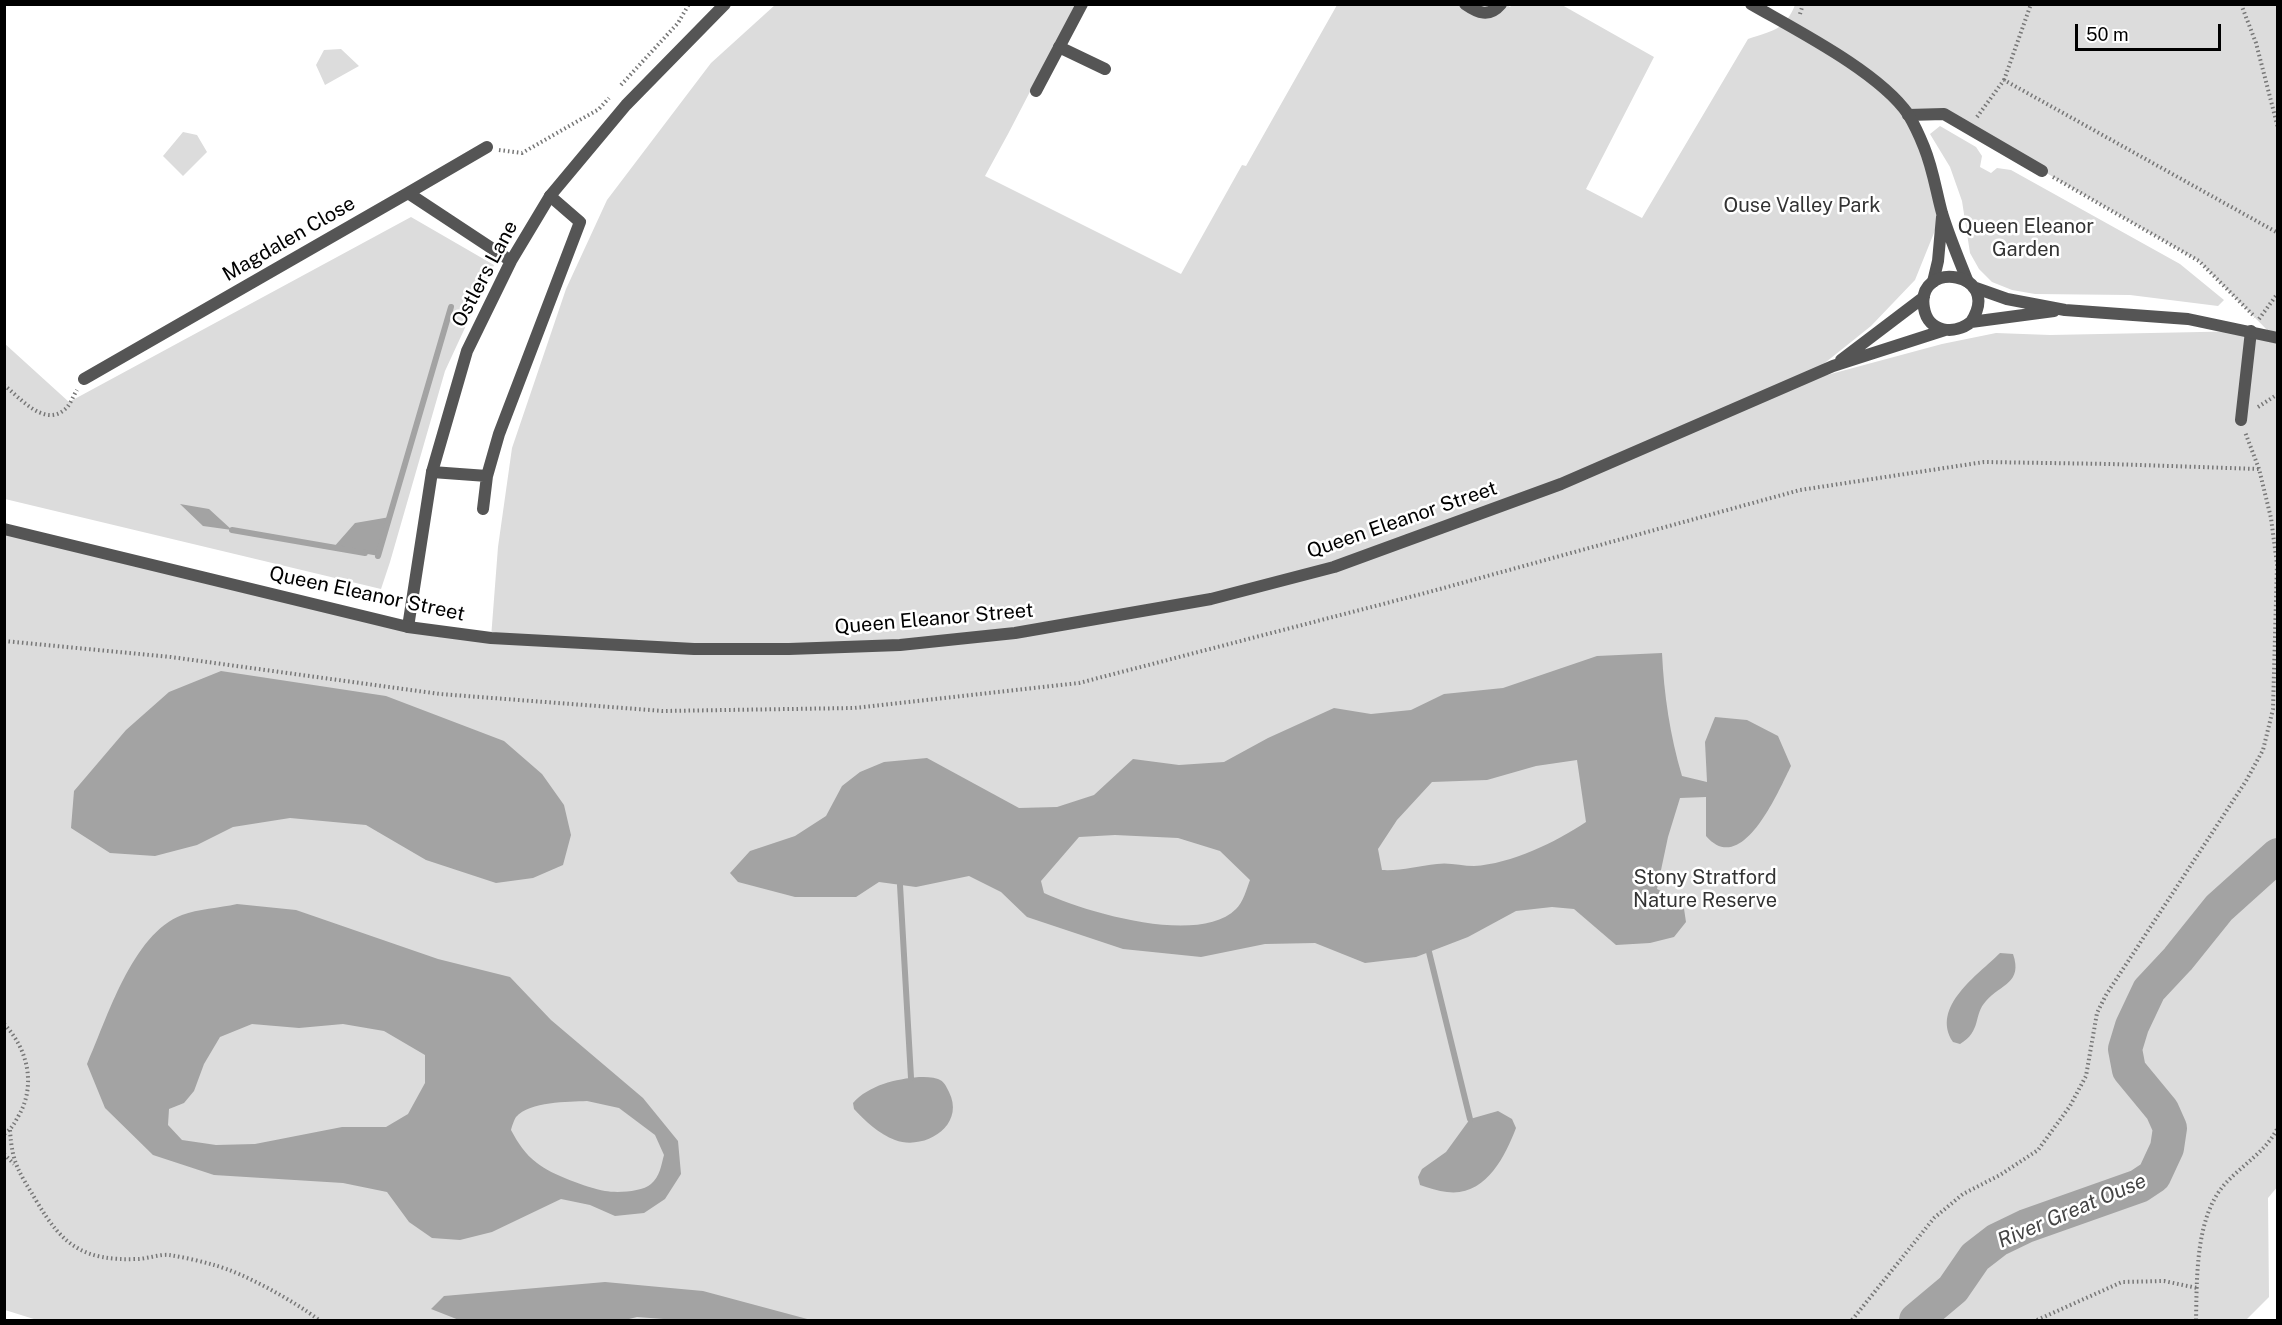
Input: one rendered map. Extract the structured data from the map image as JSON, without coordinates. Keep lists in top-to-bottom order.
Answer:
{
  "streets": {
    "street": ["Magdalen Close", "Ostlers Lane", "Queen Eleanor Street"]
  },
  "crossings": [
    ["Ostlers Lane", "Queen Eleanor Street"]
  ],
  "water": ["River Great Ouse"],
  "parks": ["Ouse Valley Park", "Queen Eleanor Garden", "Stony Stratford Nature Reserve"],
  "scale_bar": "50 m"
}
